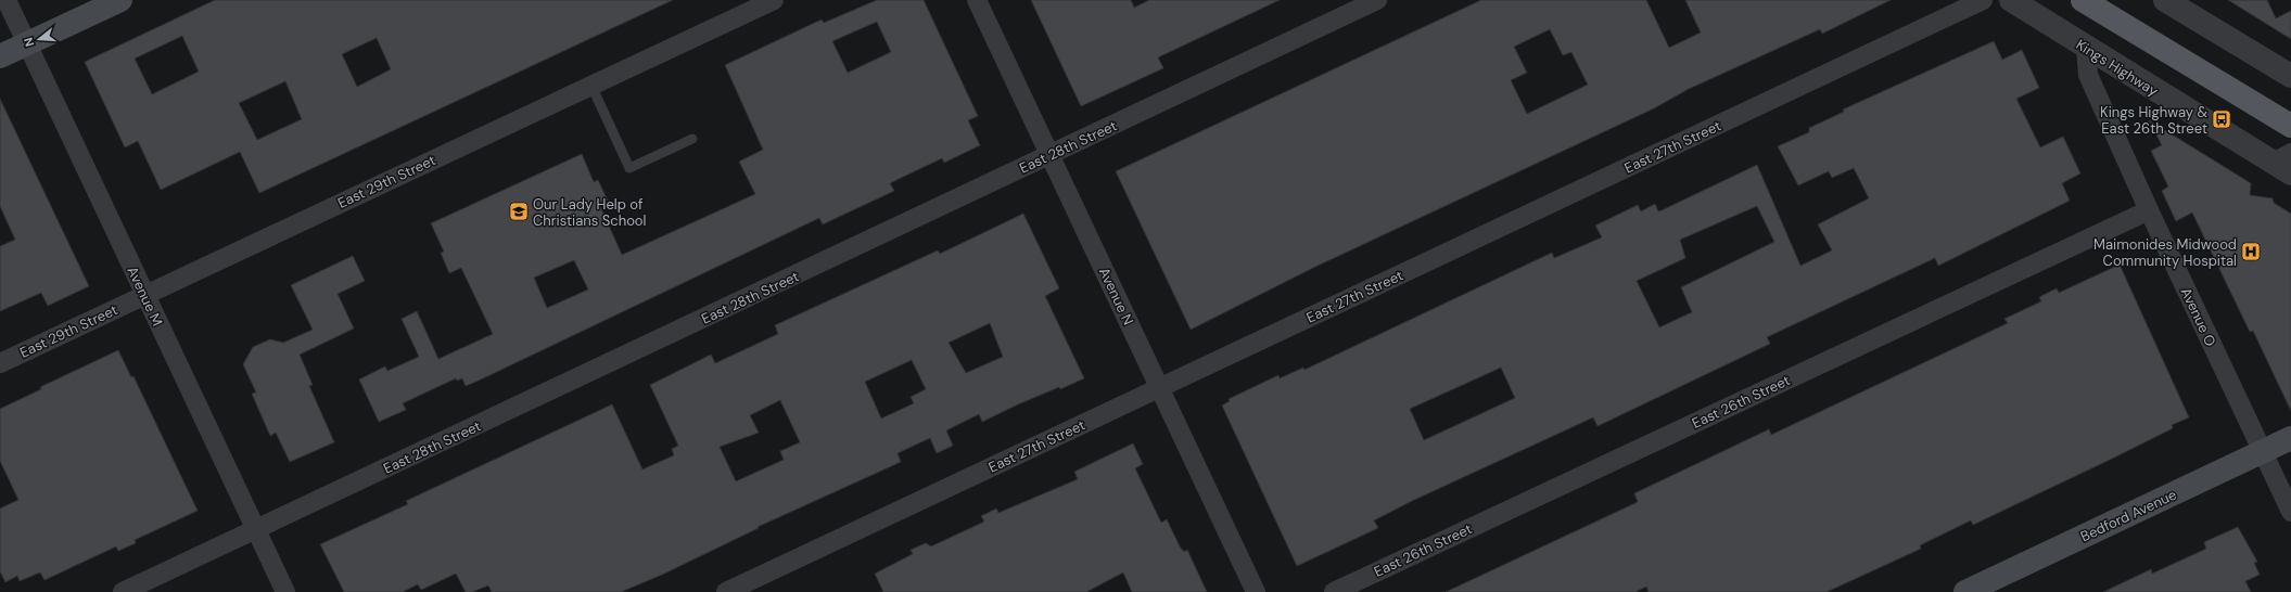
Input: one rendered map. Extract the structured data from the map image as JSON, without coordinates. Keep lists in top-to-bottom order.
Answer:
{
  "streets": {
    "main road": ["Bedford Avenue"],
    "street": [
      "Kings Highway",
      "East 28th Street",
      "East 27th Street",
      "East 29th Street",
      "Avenue M",
      "Avenue N",
      "Avenue O",
      "East 26th Street"
    ]
  },
  "crossings": [
    ["Kings Highway", "Avenue O"],
    ["East 28th Street", "Avenue M"],
    ["East 28th Street", "Avenue N"],
    ["East 27th Street", "Avenue N"],
    ["East 29th Street", "Avenue M"],
    ["Avenue O", "East 26th Street"],
    ["Avenue O", "Bedford Avenue"]
  ],
  "places": {
    "bus stop": ["Kings Highway & East 26th Street"],
    "school or university": ["Our Lady Help of Christians School"],
    "hospital": ["Maimonides Midwood Community Hospital"]
  },
  "north": "left"
}
